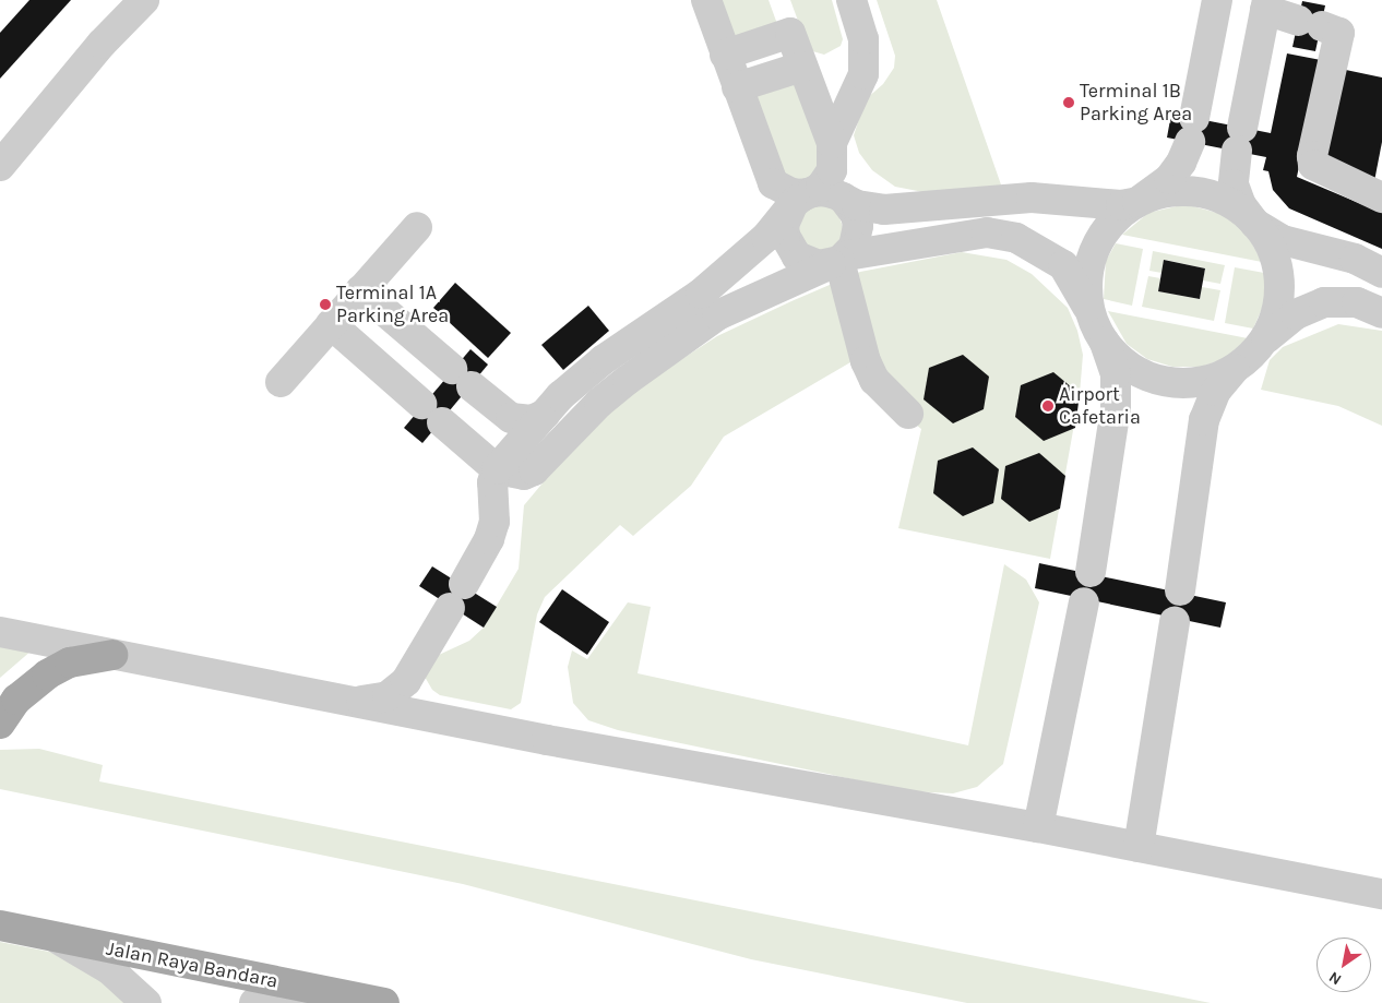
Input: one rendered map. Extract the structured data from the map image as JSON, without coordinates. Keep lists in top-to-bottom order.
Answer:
{
  "streets": {
    "main road": ["Jalan Raya Bandara"]
  },
  "places": ["Terminal 1B Parking Area", "Terminal 1A Parking Area", "Airport Cafetaria"],
  "north": "bottom left"
}
